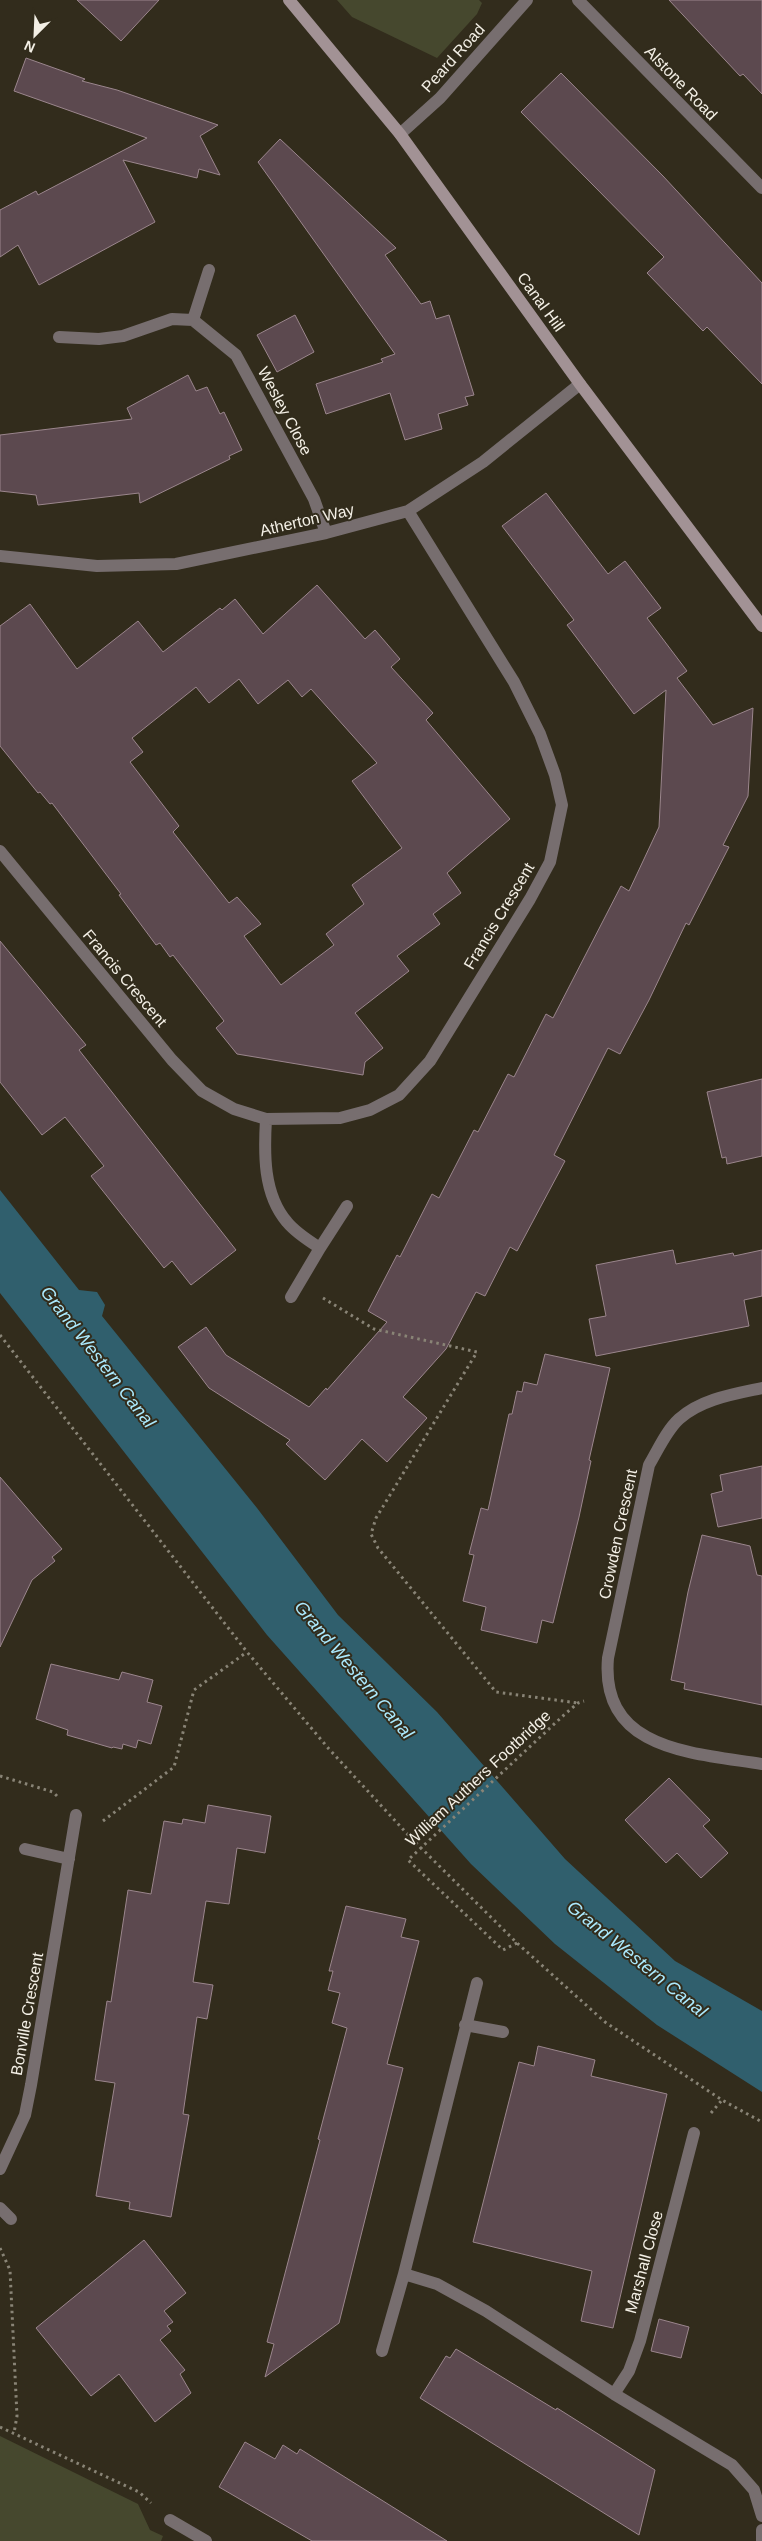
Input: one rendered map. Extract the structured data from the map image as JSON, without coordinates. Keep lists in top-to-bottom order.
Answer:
{
  "streets": {
    "street": [
      "Peard Road",
      "Alstone Road",
      "Canal Hill",
      "Wesley Close",
      "Atherton Way",
      "Francis Crescent",
      "Crowden Crescent",
      "Bonville Crescent",
      "Marshall Close"
    ],
    "path": ["William Authers Footbridge"]
  },
  "crossings": [
    ["Peard Road", "Canal Hill"],
    ["Canal Hill", "Atherton Way"],
    ["Wesley Close", "Atherton Way"],
    ["Atherton Way", "Francis Crescent"]
  ],
  "water": ["Grand Western Canal"],
  "north": "bottom left"
}
